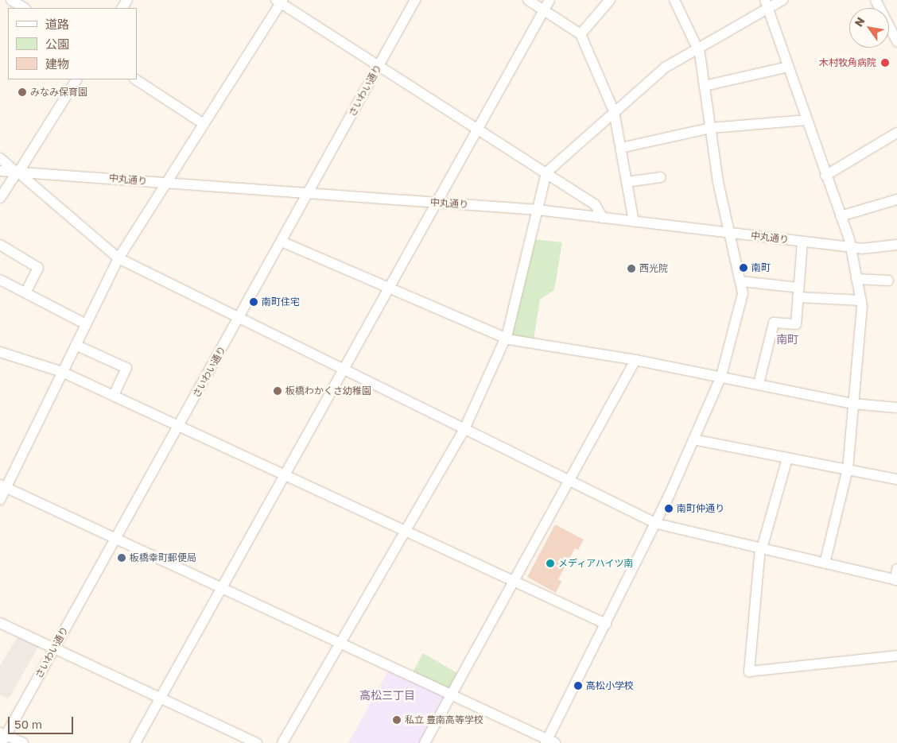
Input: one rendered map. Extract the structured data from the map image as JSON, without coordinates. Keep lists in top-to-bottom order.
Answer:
{
  "streets": {
    "street": ["さいわい通り", "中丸通り"]
  },
  "crossings": [
    ["さいわい通り", "中丸通り"]
  ],
  "districts": ["南町", "高松三丁目"],
  "places": [
    "木村牧角病院",
    "みなみ保育園",
    "南町",
    "西光院",
    "南町住宅",
    "板橋わかくさ幼稚園",
    "南町仲通り",
    "板橋幸町郵便局",
    "メディアハイツ南",
    "高松小学校",
    "私立 豊南高等学校"
  ],
  "legend": ["道路", "公園", "建物"],
  "scale_bar": "50 m",
  "north": "top left"
}
